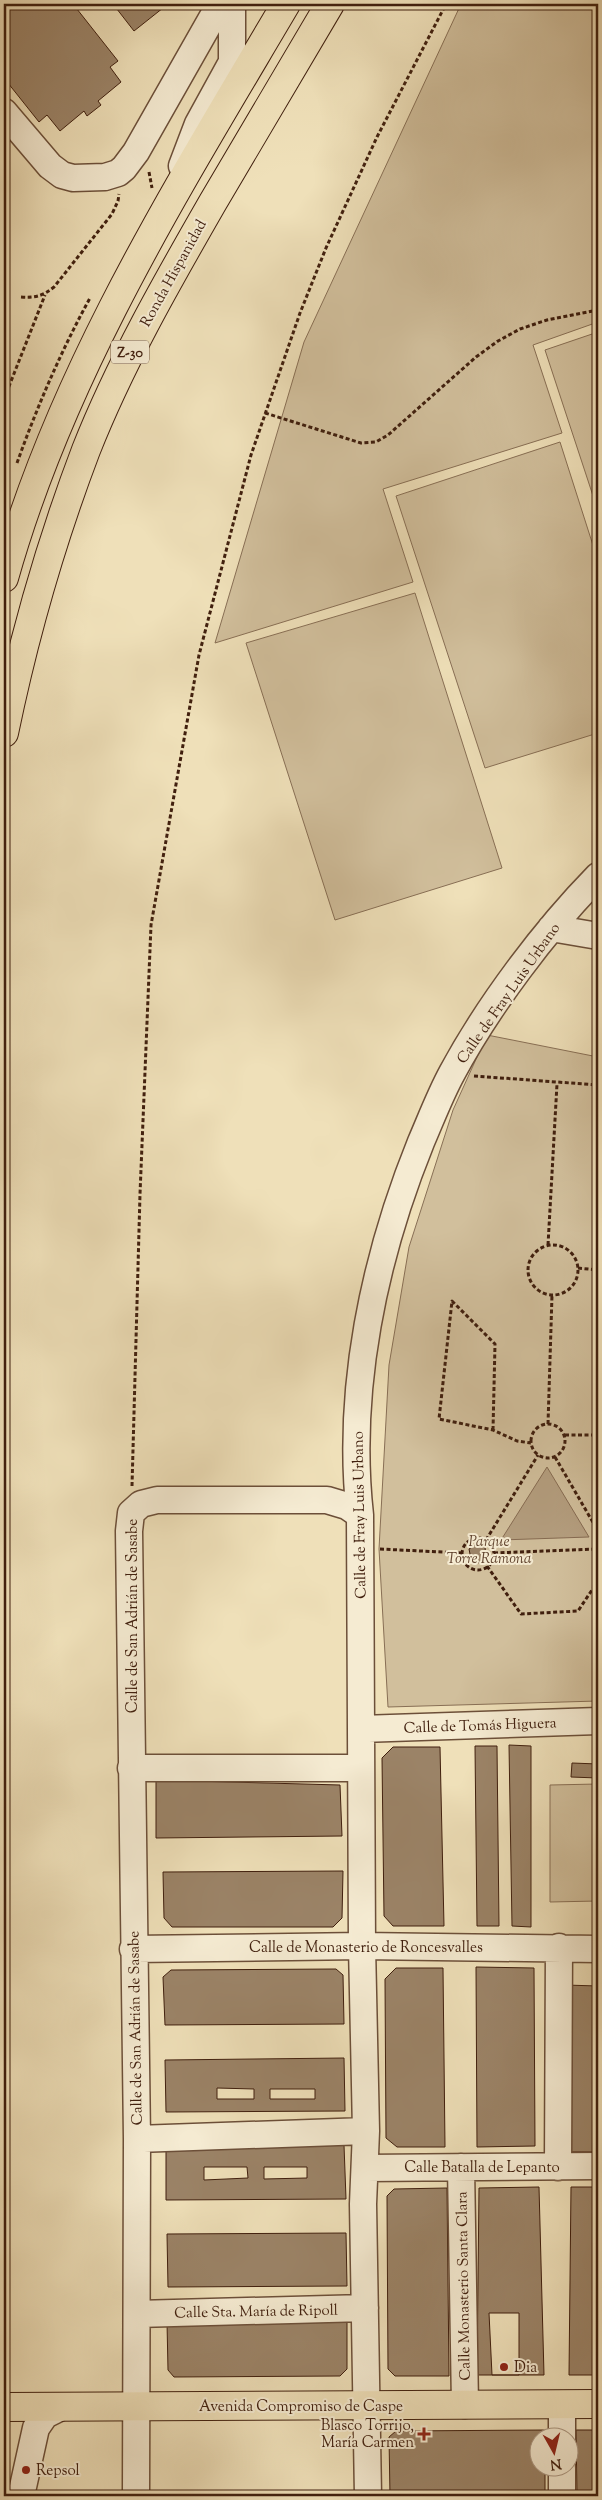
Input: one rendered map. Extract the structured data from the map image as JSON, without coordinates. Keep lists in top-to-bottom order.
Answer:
{
  "streets": {
    "main road": ["Ronda Hispanidad", "Z-30", "Avenida Compromiso de Caspe"],
    "street": [
      "Calle de Fray Luis Urbano",
      "Calle de San Adrián de Sasabe",
      "Calle de Tomás Higuera",
      "Calle de Monasterio de Roncesvalles",
      "Calle Batalla de Lepanto",
      "Calle Monasterio Santa Clara",
      "Calle Sta. María de Ripoll"
    ]
  },
  "crossings": [
    ["Calle de Fray Luis Urbano", "Calle de San Adrián de Sasabe"],
    ["Calle de Fray Luis Urbano", "Calle de Tomás Higuera"],
    ["Calle de Fray Luis Urbano", "Calle de Monasterio de Roncesvalles"],
    ["Calle de Fray Luis Urbano", "Calle Batalla de Lepanto"],
    ["Calle de Fray Luis Urbano", "Calle Sta. María de Ripoll"],
    ["Calle de Fray Luis Urbano", "Avenida Compromiso de Caspe"],
    ["Calle de San Adrián de Sasabe", "Calle de Monasterio de Roncesvalles"],
    ["Calle de San Adrián de Sasabe", "Calle Sta. María de Ripoll"],
    ["Calle de San Adrián de Sasabe", "Avenida Compromiso de Caspe"],
    ["Calle Batalla de Lepanto", "Calle Monasterio Santa Clara"],
    ["Calle Monasterio Santa Clara", "Avenida Compromiso de Caspe"]
  ],
  "parks": ["Parque Torre Ramona"],
  "places": {
    "other": ["Dia", "Repsol"],
    "health": ["Blasco Torrijo, María Carmen"]
  },
  "north": "bottom"
}
